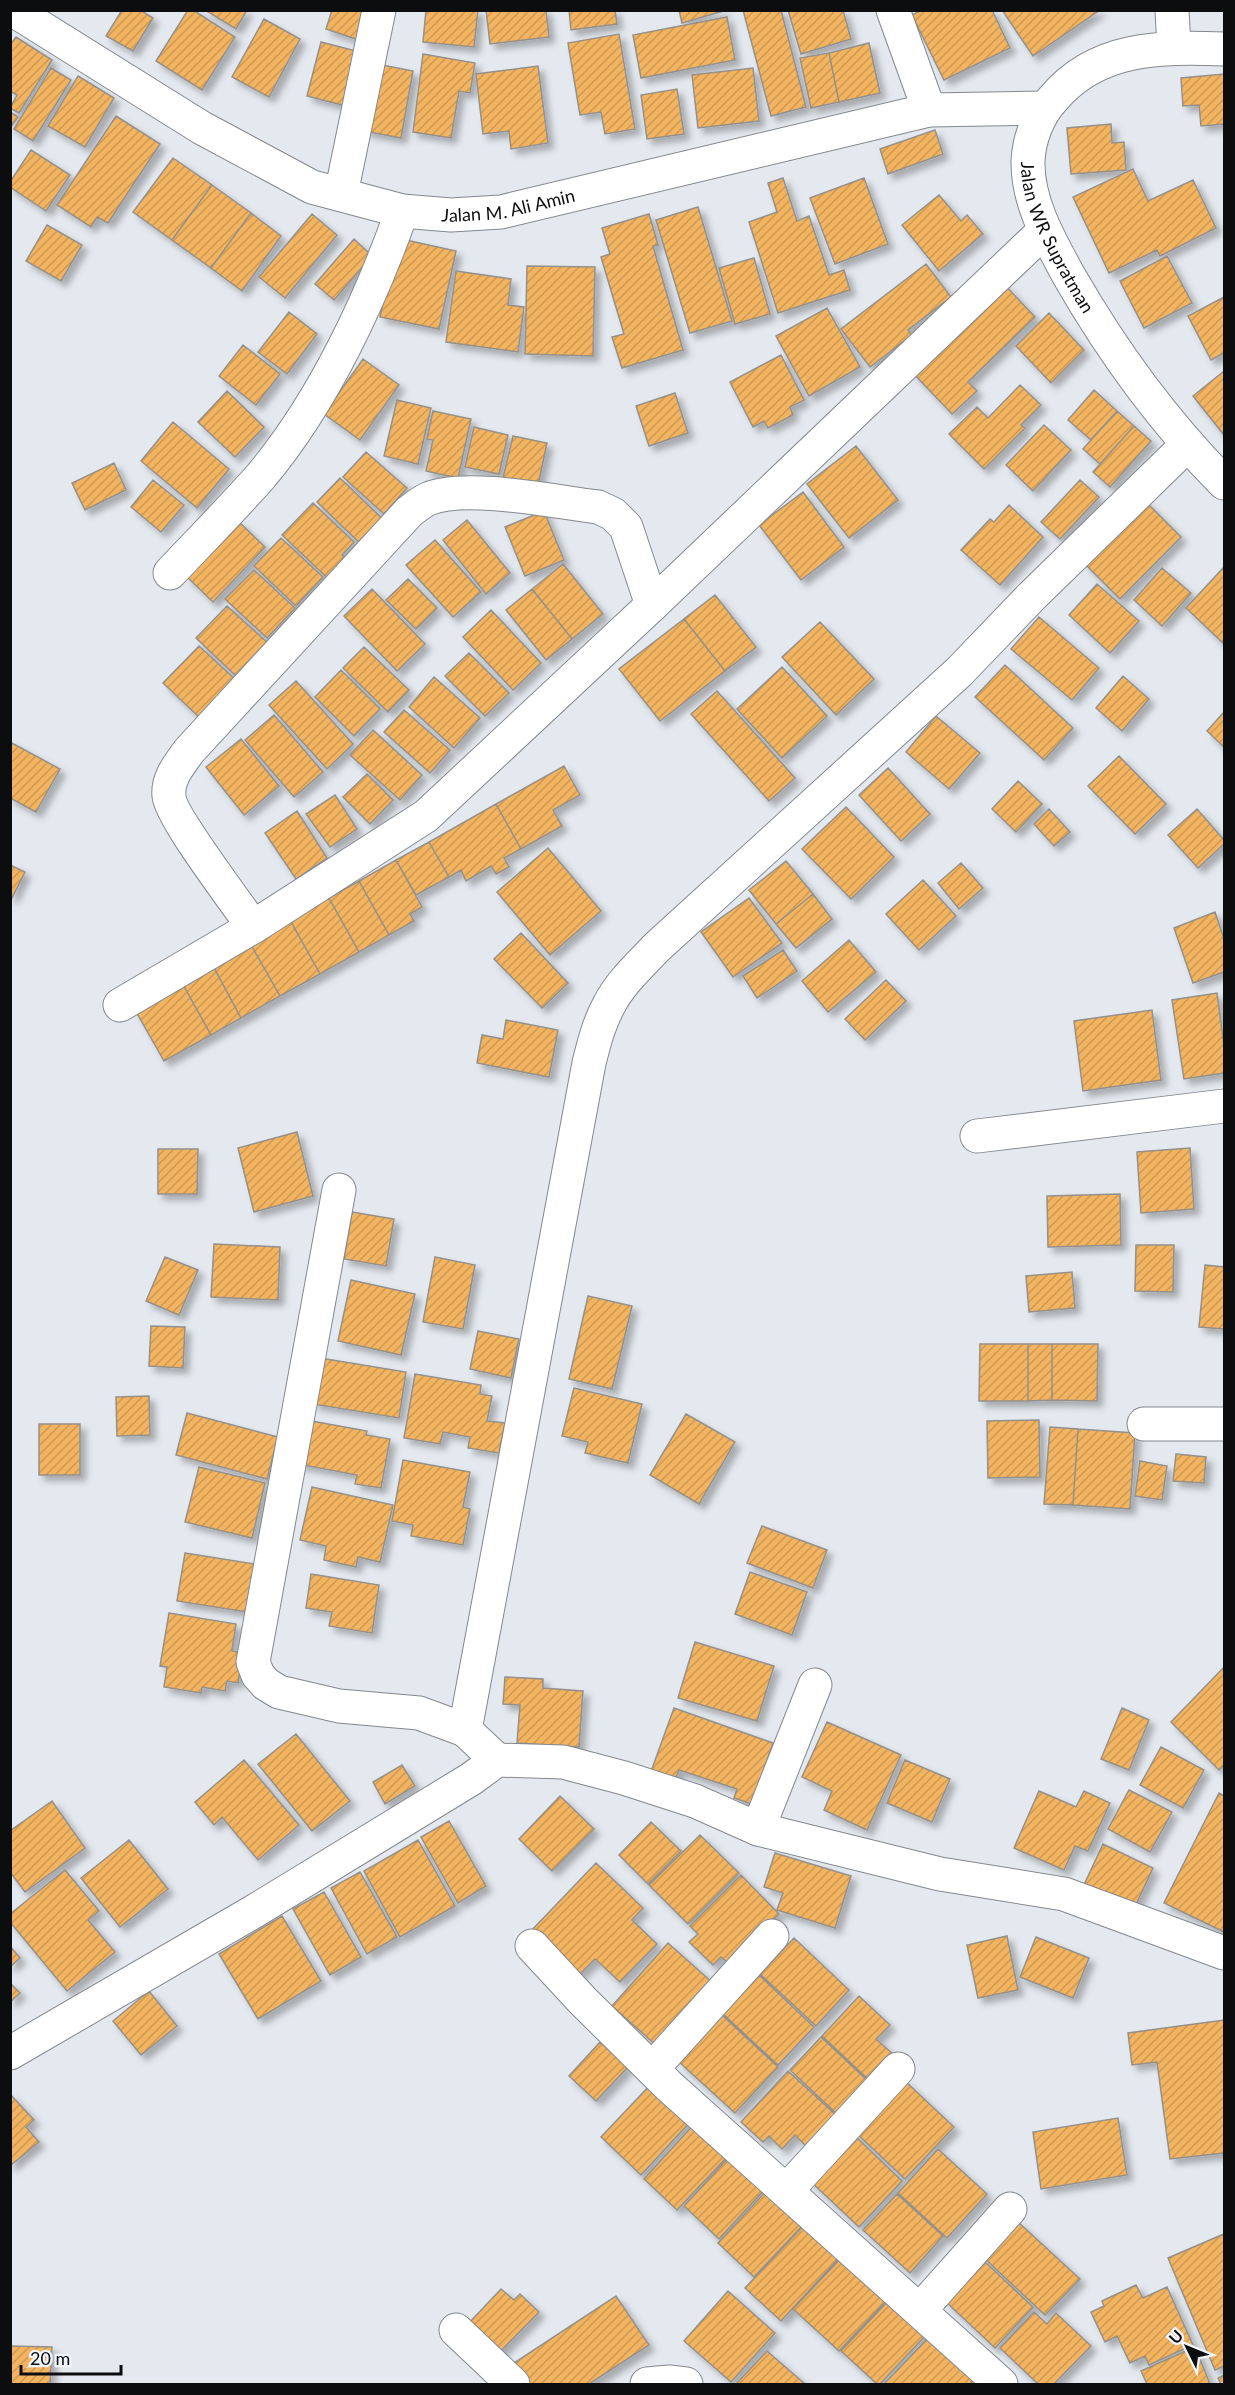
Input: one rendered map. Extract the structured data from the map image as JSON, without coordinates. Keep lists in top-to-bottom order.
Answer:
{
  "streets": {
    "main road": ["Jalan M. Ali Amin", "Jalan WR Supratman"]
  },
  "crossings": [
    ["Jalan M. Ali Amin", "Jalan WR Supratman"]
  ],
  "scale_bar": "20 m",
  "north": "top left"
}
